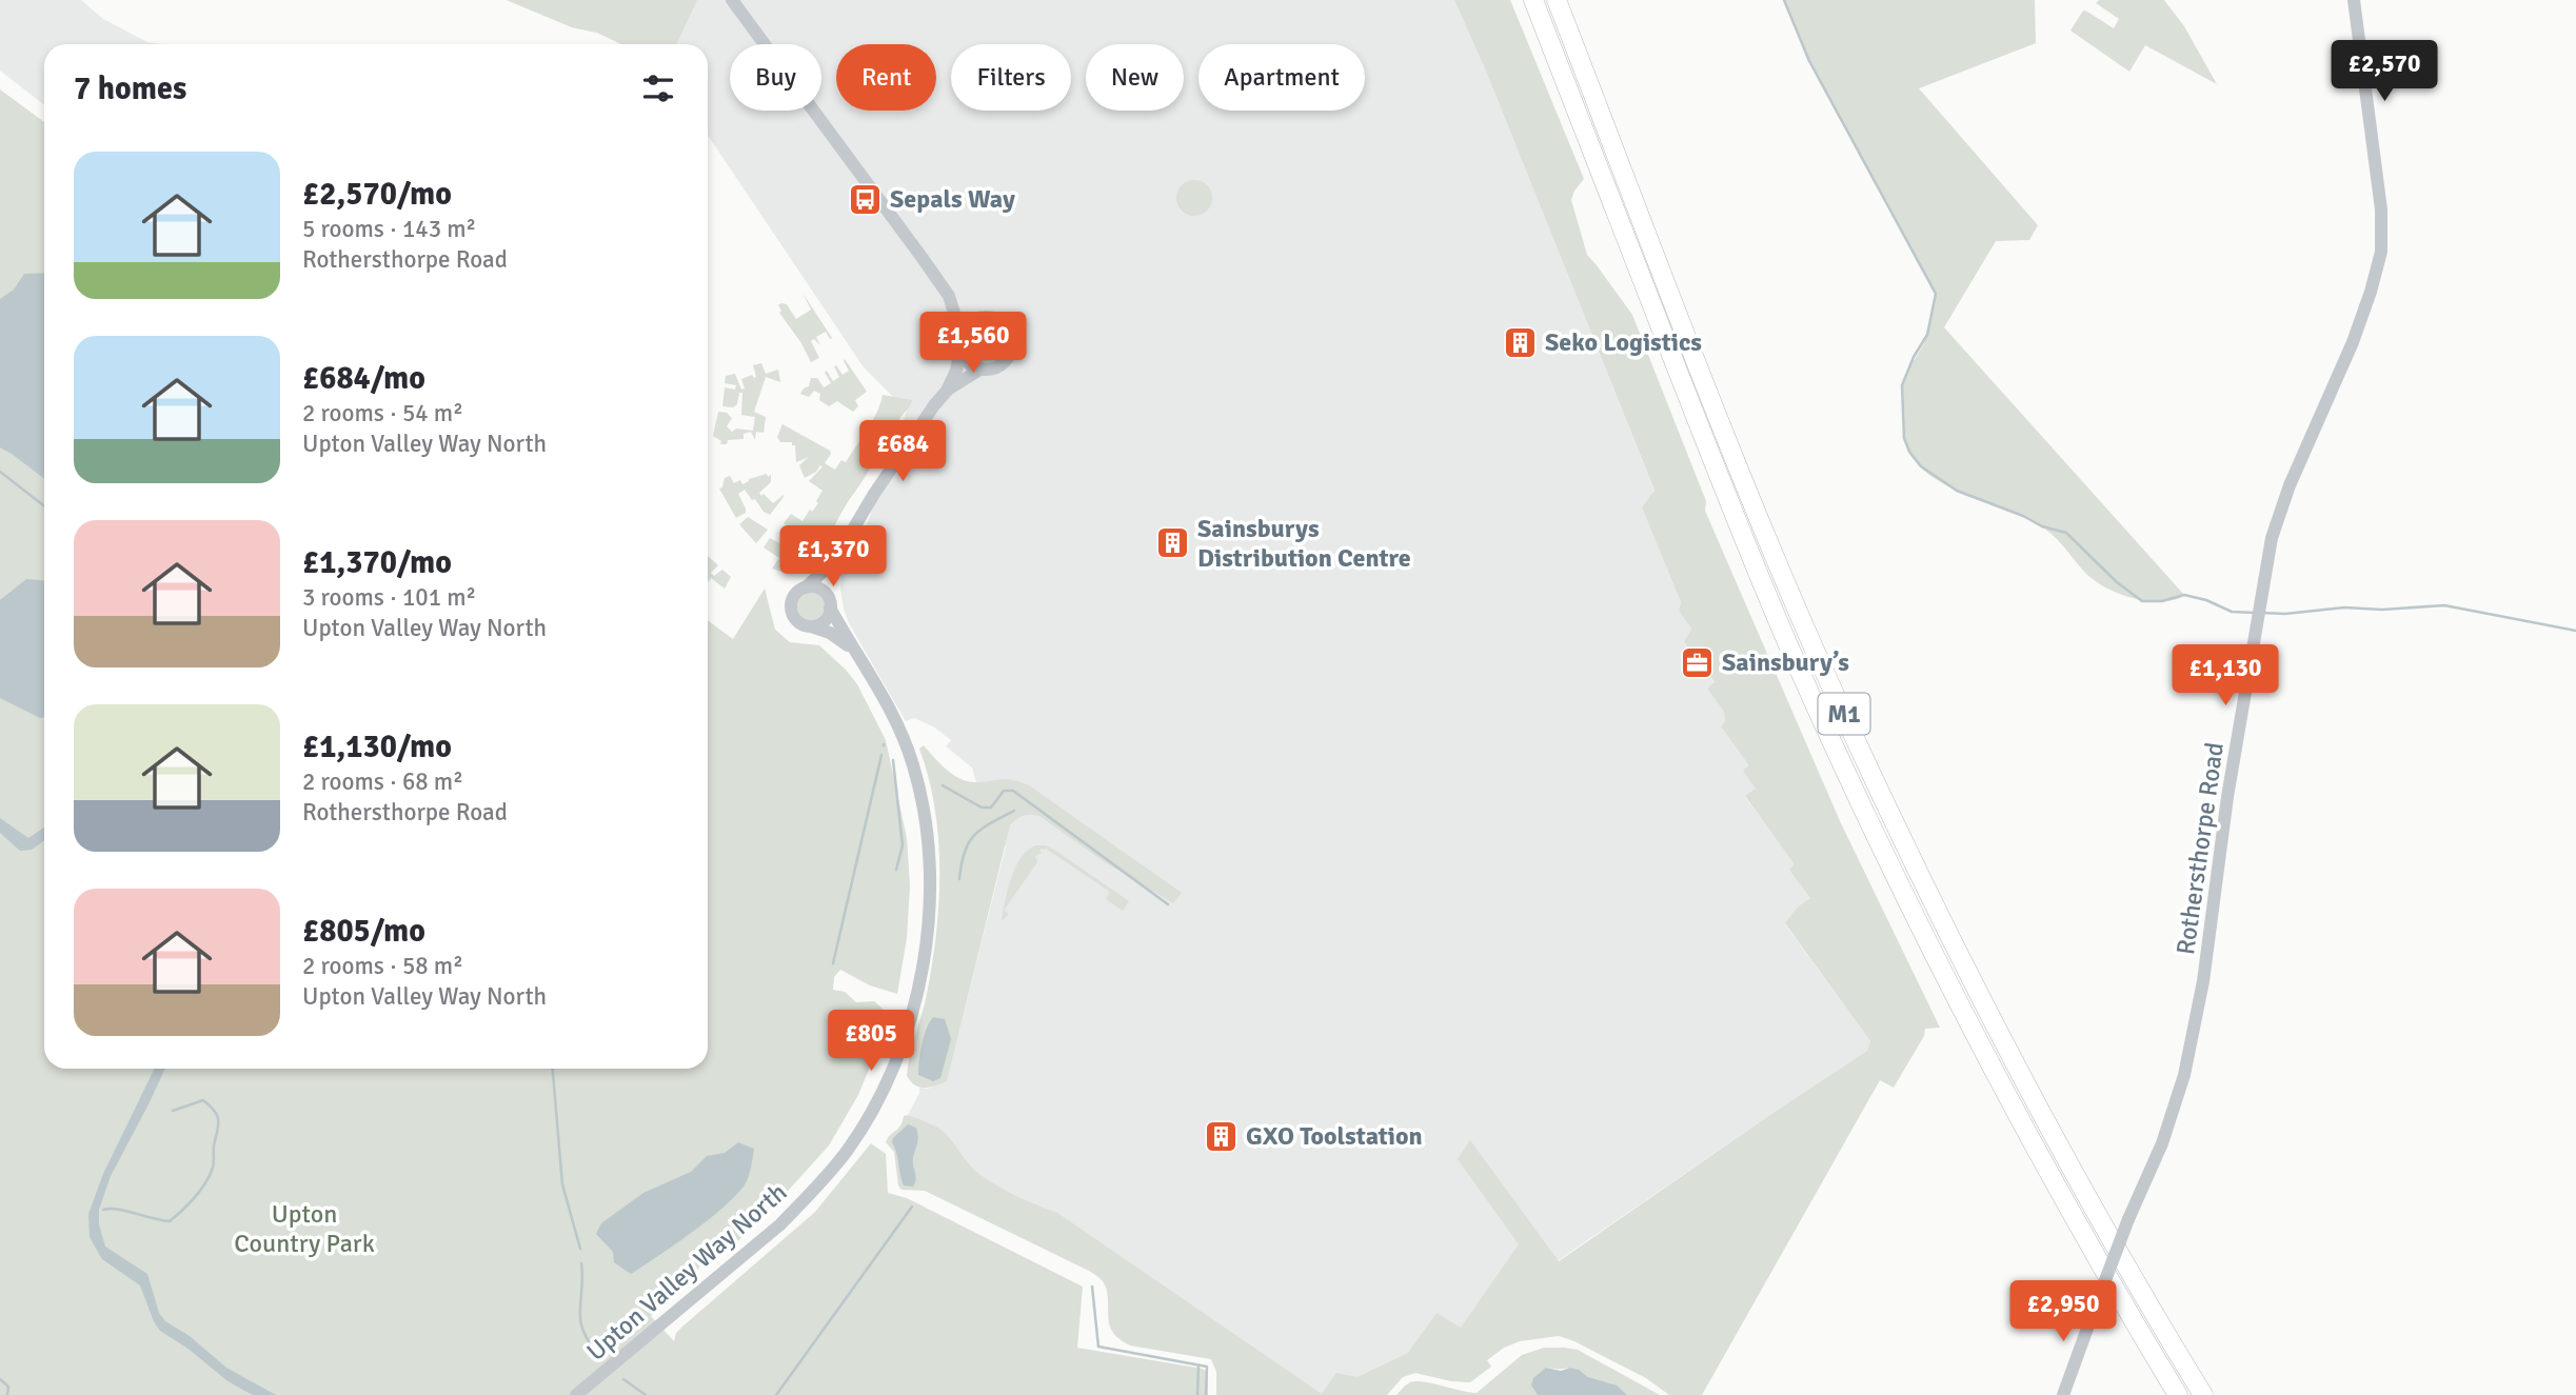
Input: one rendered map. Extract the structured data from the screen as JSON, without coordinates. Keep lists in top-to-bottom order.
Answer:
{
  "streets": {
    "highway": ["M1"],
    "street": ["Rothersthorpe Road", "Upton Valley Way North"]
  },
  "parks": ["Upton Country Park"],
  "places": {
    "bus stop": ["Sepals Way"],
    "building": ["Seko Logistics", "Sainsburys Distribution Centre", "GXO Toolstation"],
    "office": ["Sainsbury’s"]
  },
  "page": {
    "price": [
      "£2,570",
      "£1,560",
      "£684",
      "£1,370",
      "£1,130",
      "£805",
      "£2,950"
    ],
    "chip": [
      "Buy",
      "Rent",
      "Filters",
      "New",
      "Apartment"
    ],
    "heading": "7 homes",
    "list": [
      {
        "name": "£2,570/mo",
        "note": "5 rooms · 143 m² · Rothersthorpe Road"
      },
      {
        "name": "£684/mo",
        "note": "2 rooms · 54 m² · Upton Valley Way North"
      },
      {
        "name": "£1,370/mo",
        "note": "3 rooms · 101 m² · Upton Valley Way North"
      },
      {
        "name": "£1,130/mo",
        "note": "2 rooms · 68 m² · Rothersthorpe Road"
      },
      {
        "name": "£805/mo",
        "note": "2 rooms · 58 m² · Upton Valley Way North"
      }
    ]
  }
}
